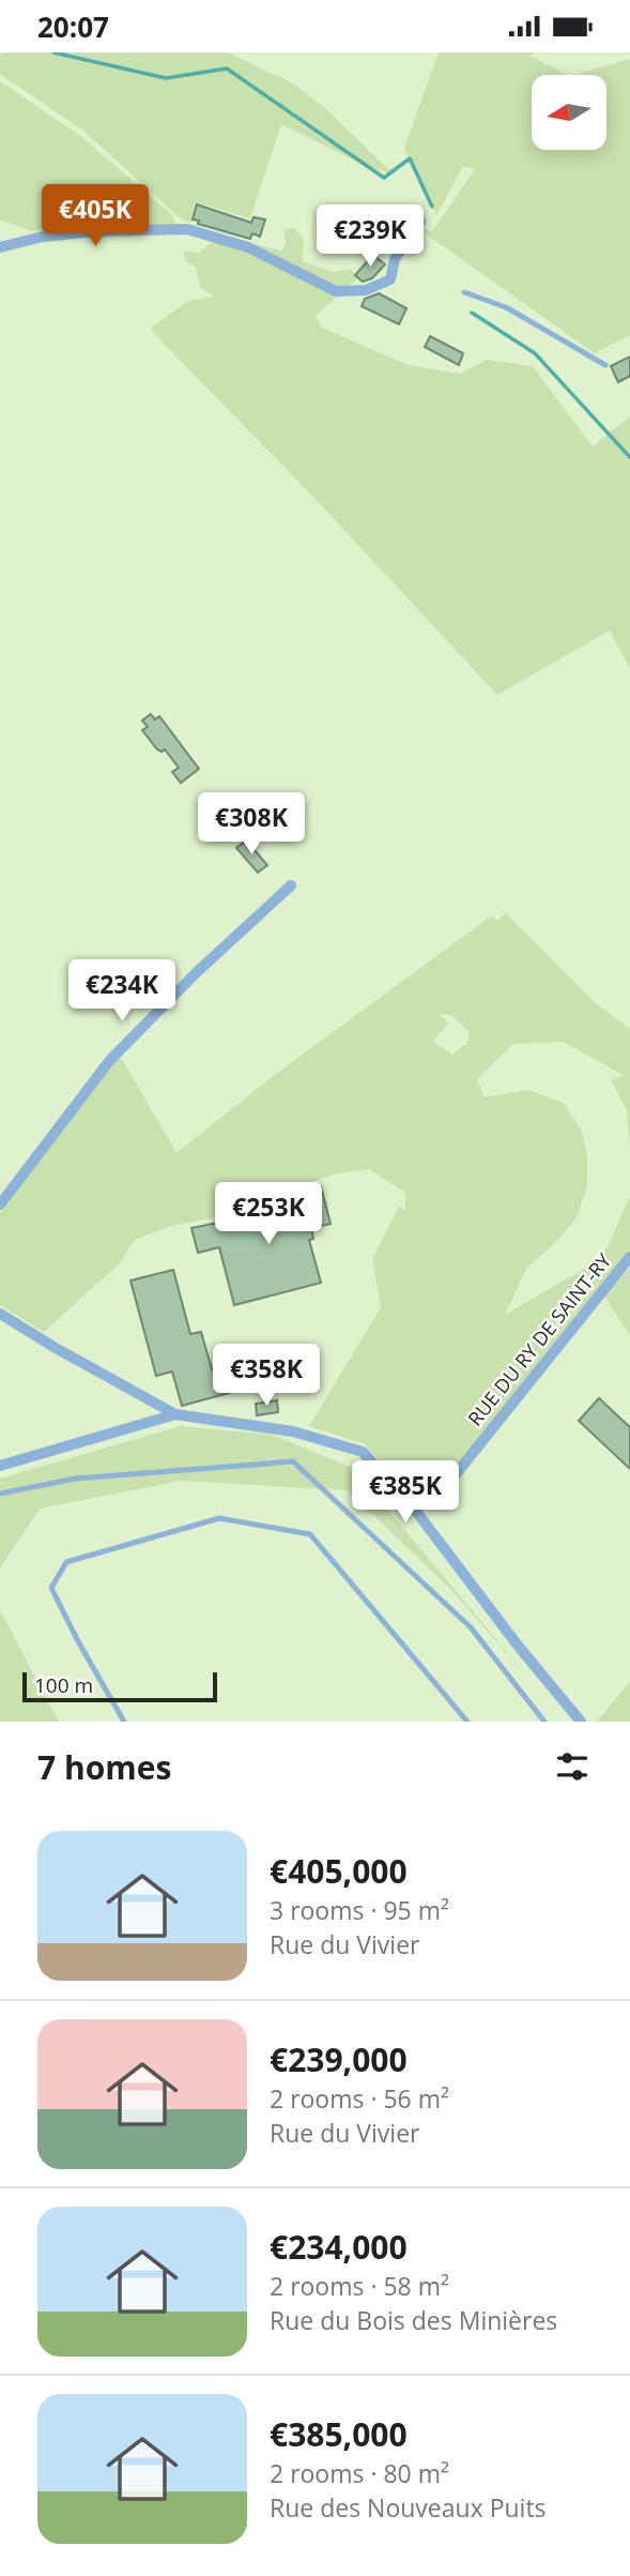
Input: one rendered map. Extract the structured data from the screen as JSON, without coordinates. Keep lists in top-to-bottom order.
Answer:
{
  "streets": {
    "street": ["RUE DU RY DE SAINT-RY"]
  },
  "scale_bar": "100 m",
  "north": "left",
  "page": {
    "status": "20:07",
    "price": [
      "€405K",
      "€239K",
      "€308K",
      "€234K",
      "€253K",
      "€358K",
      "€385K"
    ],
    "scale": "100 m",
    "heading": "7 homes",
    "list": [
      {
        "name": "€405,000",
        "note": "3 rooms · 95 m² · Rue du Vivier"
      },
      {
        "name": "€239,000",
        "note": "2 rooms · 56 m² · Rue du Vivier"
      },
      {
        "name": "€234,000",
        "note": "2 rooms · 58 m² · Rue du Bois des Minières"
      },
      {
        "name": "€385,000",
        "note": "2 rooms · 80 m² · Rue des Nouveaux Puits"
      }
    ]
  }
}
